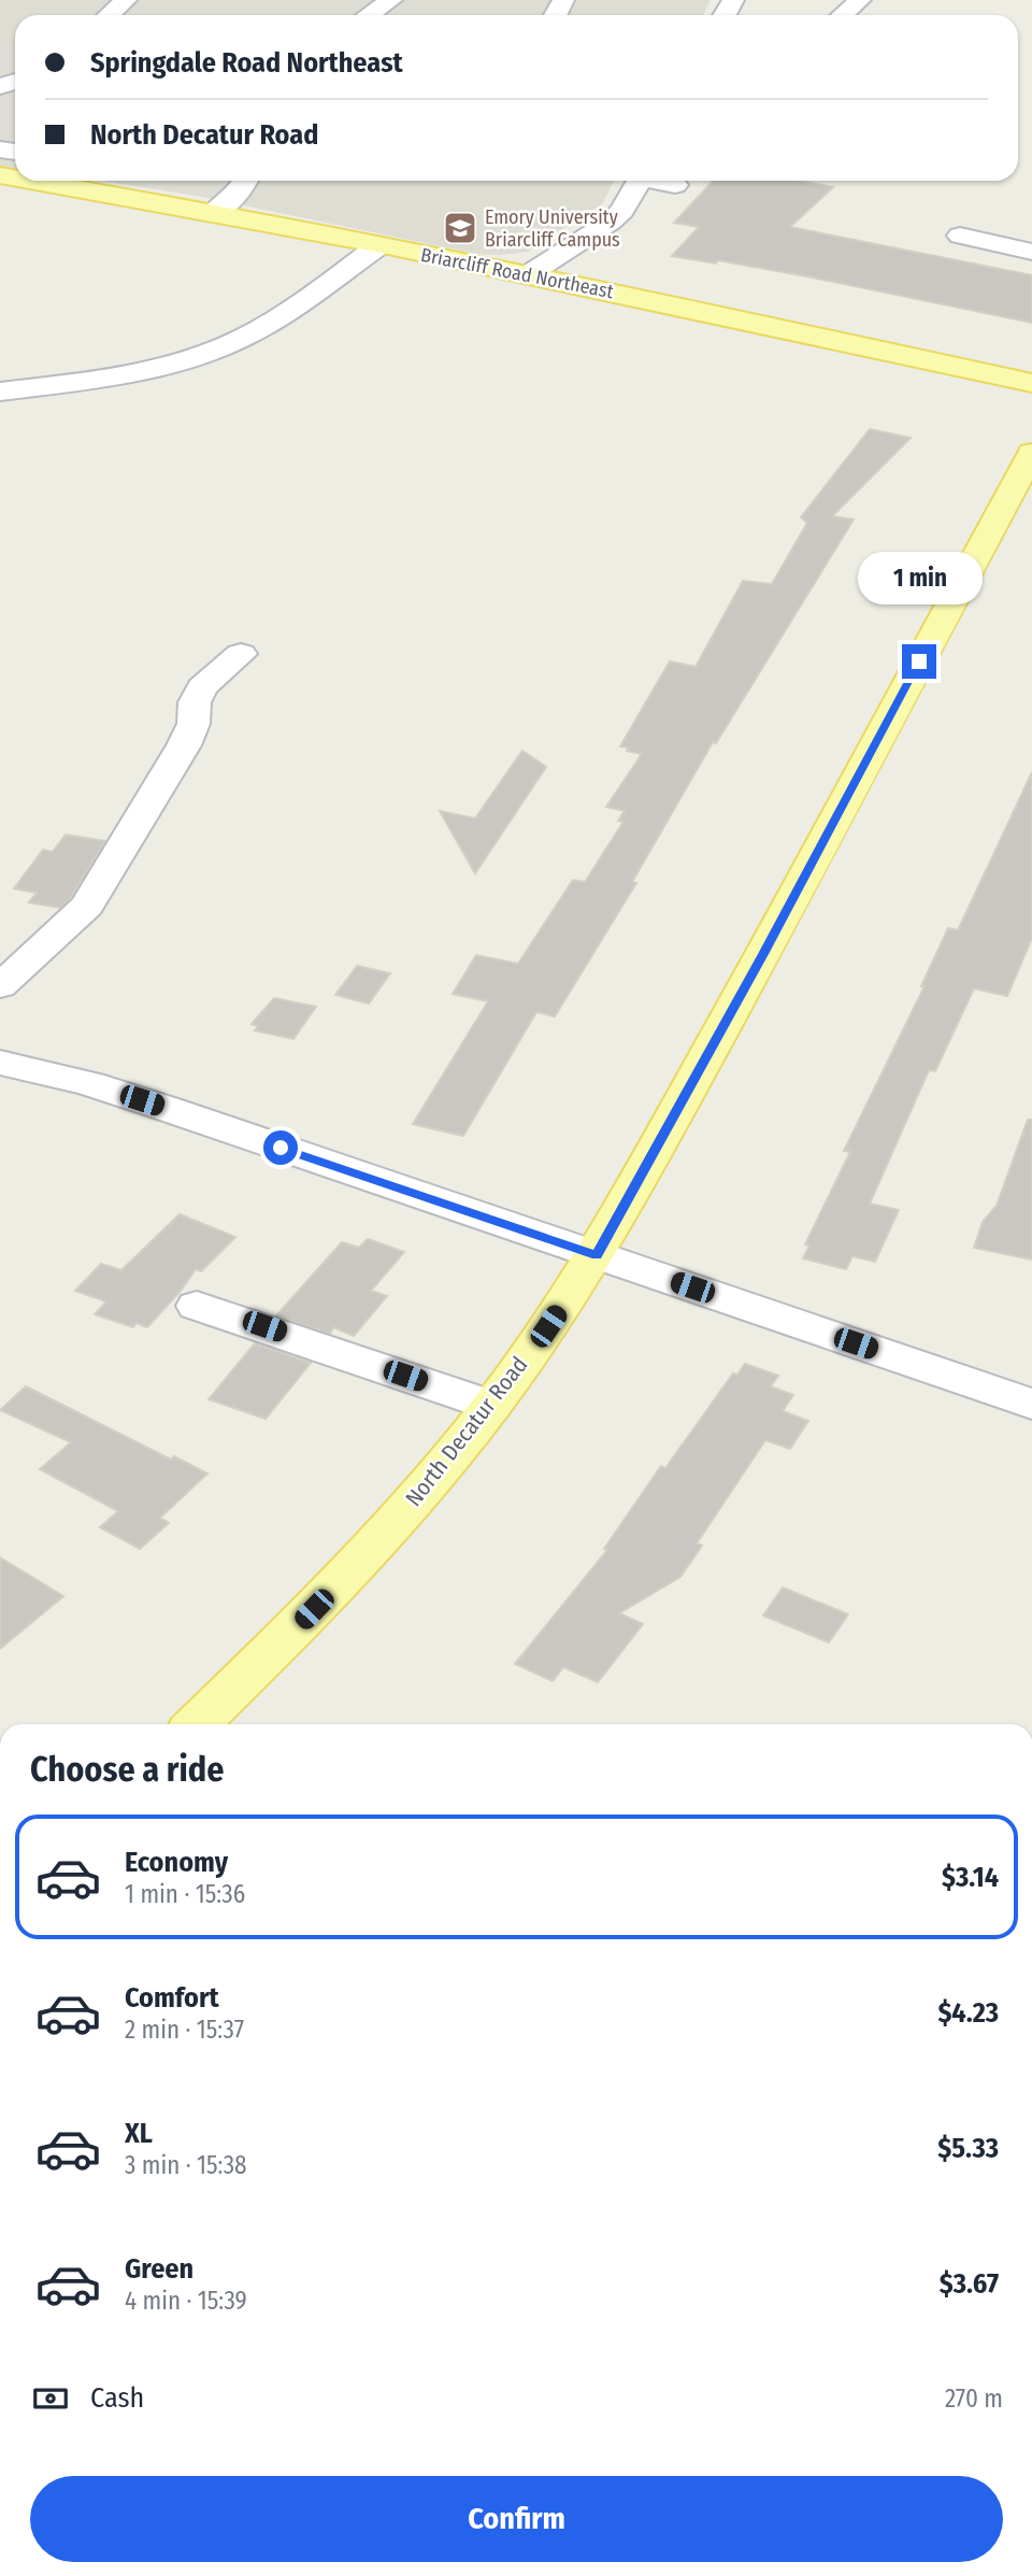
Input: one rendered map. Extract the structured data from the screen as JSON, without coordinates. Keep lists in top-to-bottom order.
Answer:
{
  "streets": {
    "main road": ["Briarcliff Road Northeast", "North Decatur Road"]
  },
  "places": {
    "school or university": ["Emory University Briarcliff Campus"]
  },
  "page": {
    "banner": ["Springdale Road Northeast", "North Decatur Road"],
    "bubble": "1 min",
    "heading": "Choose a ride",
    "list": [
      {
        "name": "Economy",
        "note": "1 min · 15:36",
        "value": "$3.14"
      },
      {
        "name": "Comfort",
        "note": "2 min · 15:37",
        "value": "$4.23"
      },
      {
        "name": "XL",
        "note": "3 min · 15:38",
        "value": "$5.33"
      },
      {
        "name": "Green",
        "note": "4 min · 15:39",
        "value": "$3.67"
      }
    ],
    "pay": ["Cash", "270 m"],
    "buttons": "Confirm"
  }
}
